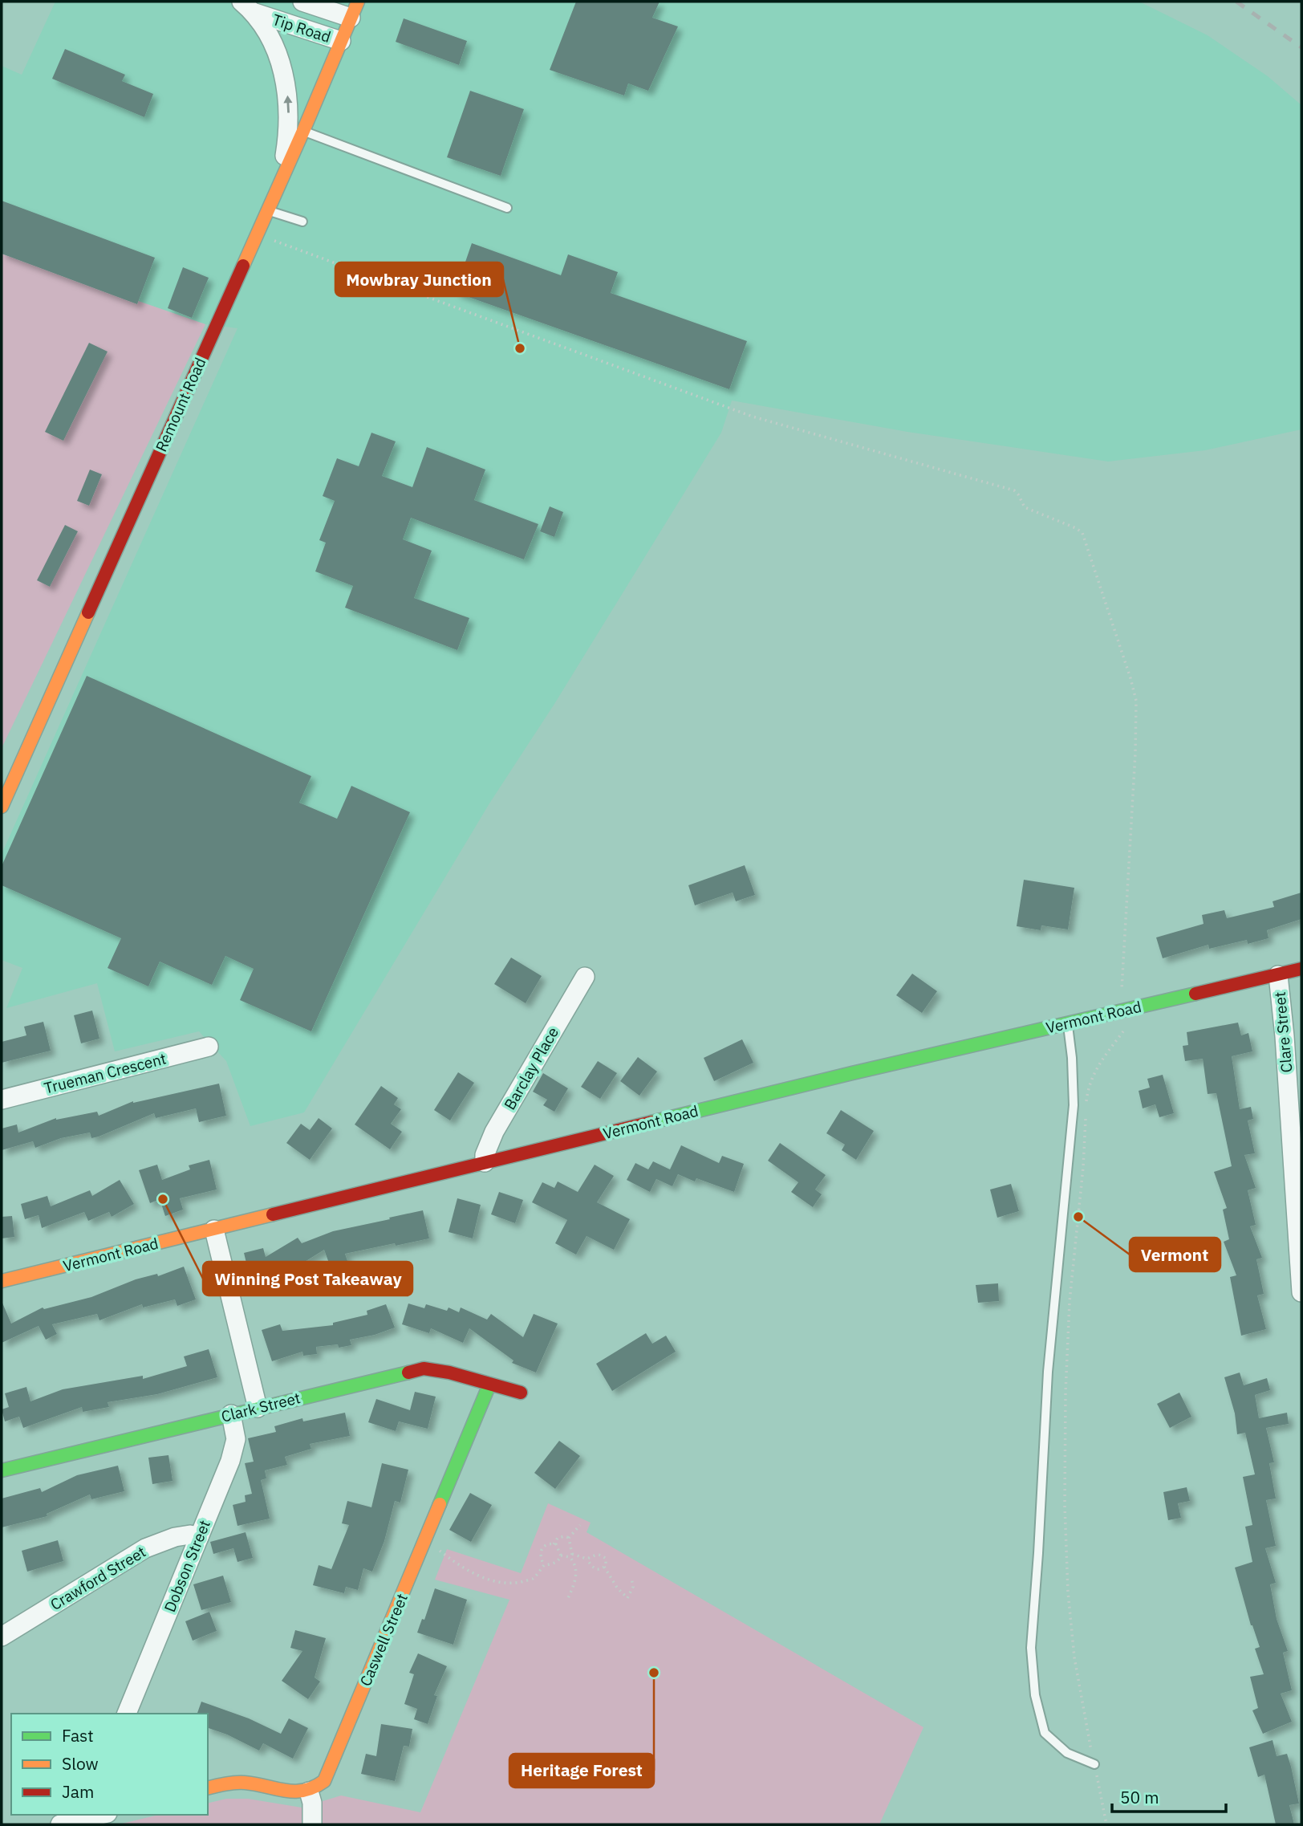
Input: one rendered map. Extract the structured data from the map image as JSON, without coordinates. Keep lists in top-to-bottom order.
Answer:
{
  "streets": {
    "street": [
      "Tip Road",
      "Remount Road",
      "Vermont Road",
      "Clare Street",
      "Barclay Place",
      "Trueman Crescent",
      "Clark Street",
      "Dobson Street",
      "Crawford Street",
      "Caswell Street"
    ]
  },
  "crossings": [
    ["Tip Road", "Remount Road"],
    ["Vermont Road", "Clare Street"],
    ["Vermont Road", "Barclay Place"],
    ["Clark Street", "Dobson Street"],
    ["Clark Street", "Caswell Street"],
    ["Dobson Street", "Crawford Street"]
  ],
  "one_way": ["Tip Road"],
  "places": [
    "Mowbray Junction",
    "Winning Post Takeaway",
    "Vermont",
    "Heritage Forest"
  ],
  "legend": ["Fast", "Slow", "Jam"],
  "scale_bar": "50 m"
}
